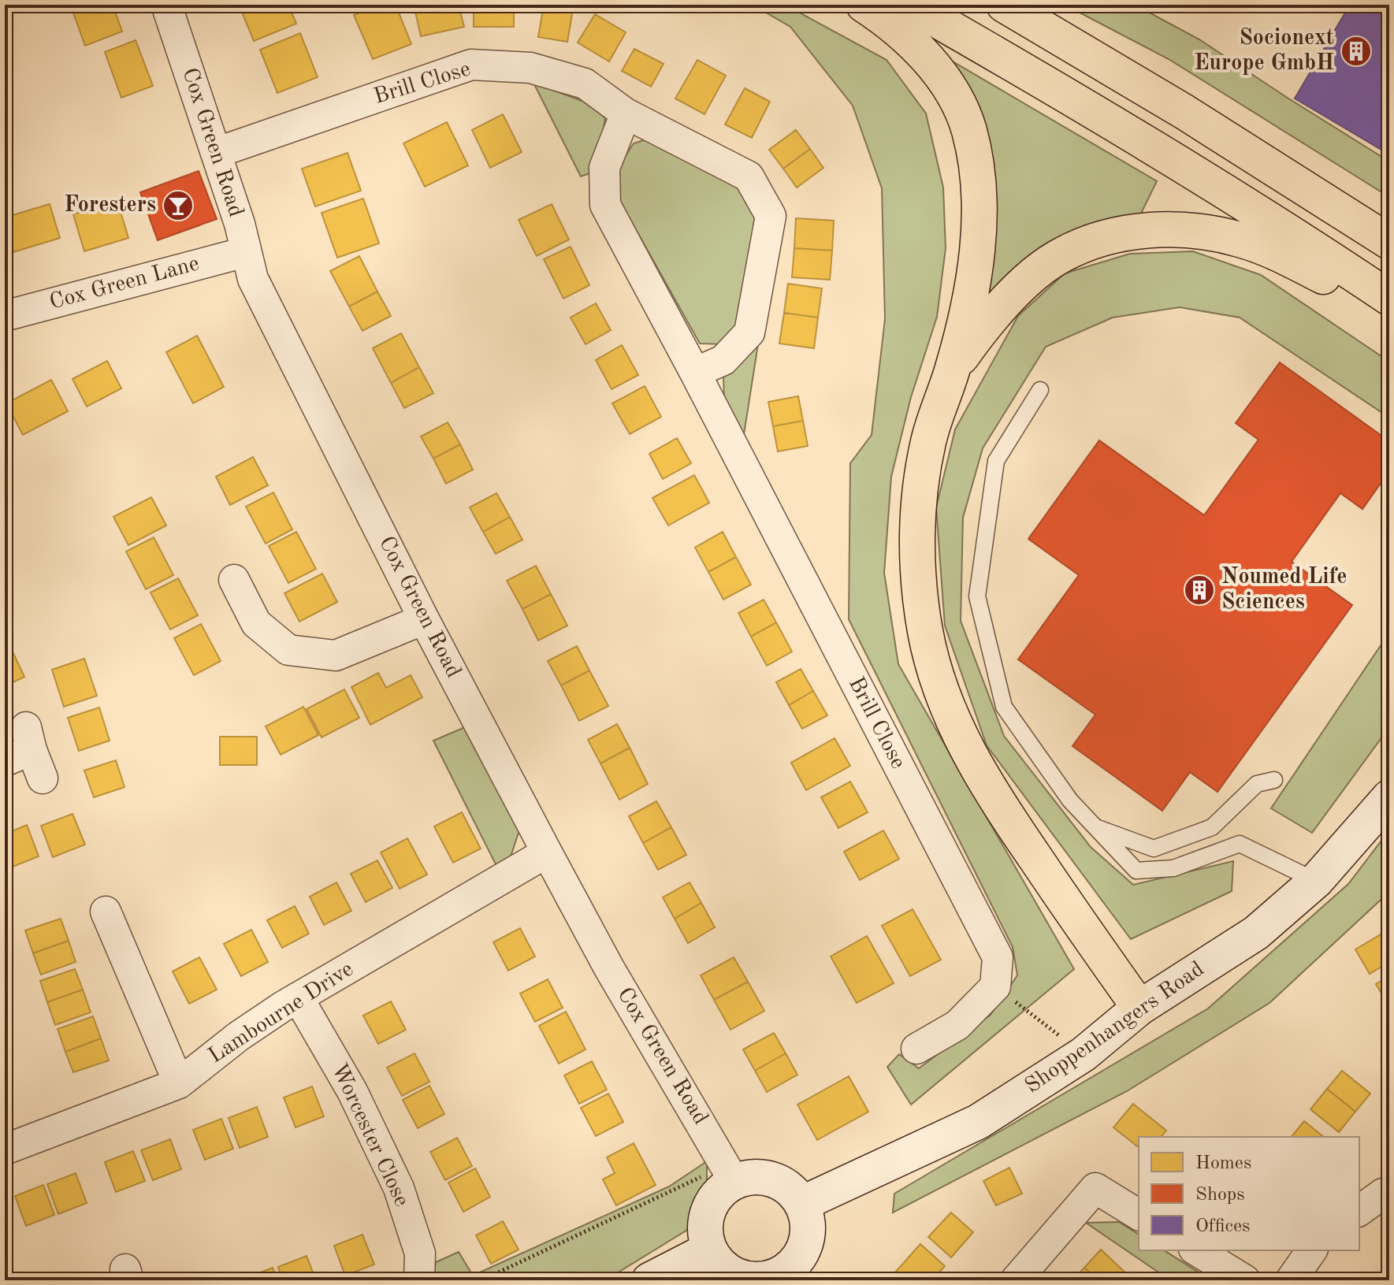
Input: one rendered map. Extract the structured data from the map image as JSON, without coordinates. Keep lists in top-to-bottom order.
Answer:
{
  "streets": {
    "street": [
      "Brill Close",
      "Cox Green Road",
      "Cox Green Lane",
      "Lambourne Drive",
      "Shoppenhangers Road",
      "Worcester Close"
    ]
  },
  "crossings": [
    ["Brill Close", "Cox Green Road"],
    ["Cox Green Road", "Cox Green Lane"],
    ["Cox Green Road", "Lambourne Drive"],
    ["Cox Green Road", "Shoppenhangers Road"],
    ["Lambourne Drive", "Worcester Close"]
  ],
  "places": {
    "building": ["Socionext Europe GmbH", "Noumed Life Sciences"],
    "bar": ["Foresters"]
  },
  "legend": ["Homes", "Shops", "Offices"]
}
